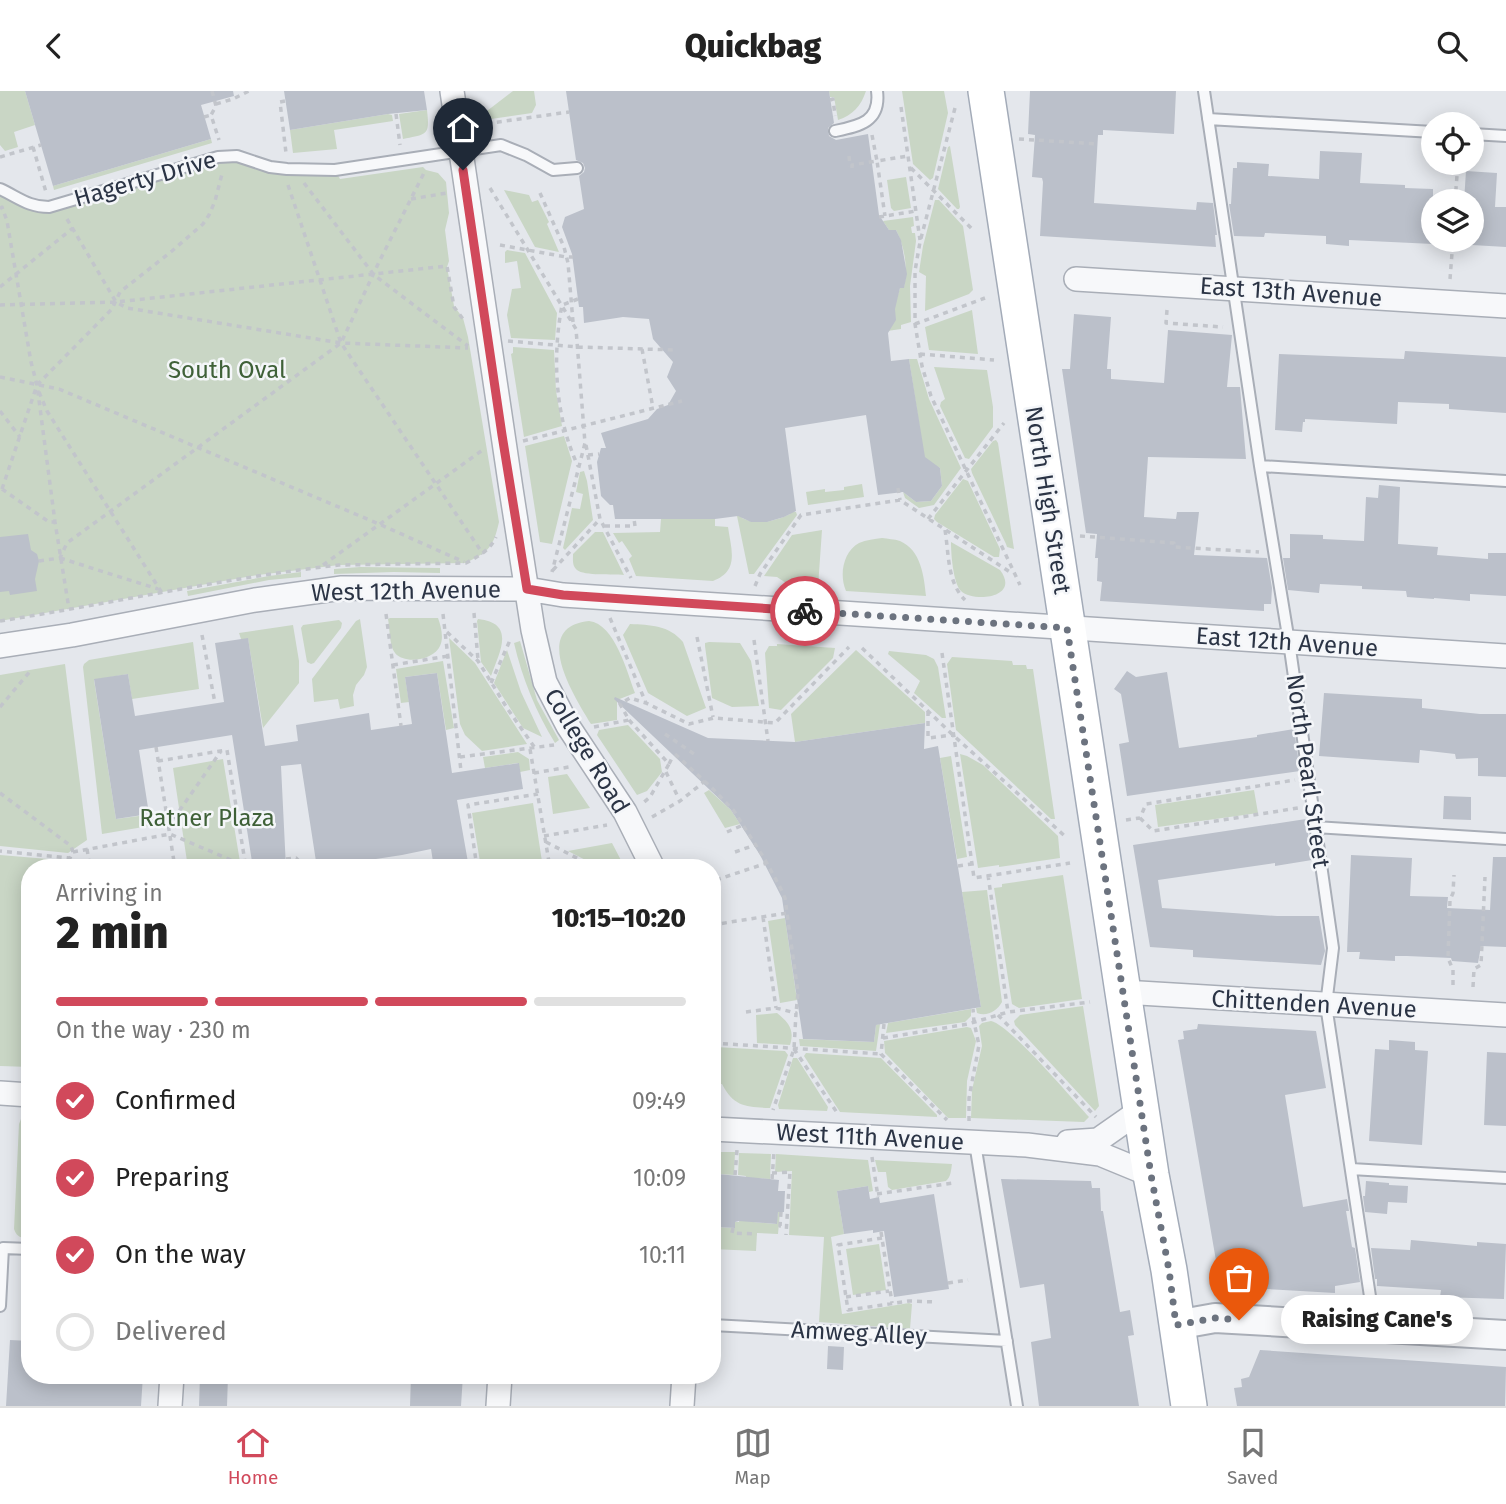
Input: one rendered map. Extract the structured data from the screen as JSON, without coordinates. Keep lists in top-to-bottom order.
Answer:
{
  "streets": {
    "main road": ["North High Street"],
    "street": [
      "East 13th Avenue",
      "West 12th Avenue",
      "East 12th Avenue",
      "College Road",
      "Chittenden Avenue",
      "West 11th Avenue"
    ],
    "lane": ["Hagerty Drive", "North Pearl Street", "Amweg Alley"]
  },
  "crossings": [
    ["Hagerty Drive", "College Road"],
    ["East 13th Avenue", "North Pearl Street"],
    ["North High Street", "West 12th Avenue"],
    ["North High Street", "East 12th Avenue"],
    ["North High Street", "Chittenden Avenue"],
    ["North High Street", "West 11th Avenue"],
    ["West 12th Avenue", "East 12th Avenue"],
    ["West 12th Avenue", "College Road"],
    ["East 12th Avenue", "North Pearl Street"],
    ["North Pearl Street", "Chittenden Avenue"]
  ],
  "parks": ["South Oval", "Ratner Plaza"],
  "places": ["Raising Cane's"],
  "page": {
    "header": "Quickbag",
    "heading": ["2 min", "Arriving in", "10:15–10:20"],
    "bar": "On the way · 230 m",
    "list": [
      ["Confirmed", "09:49"],
      ["Preparing", "10:09"],
      ["On the way", "10:11"],
      "Delivered"
    ],
    "bubble": "Raising Cane's",
    "tabs": ["Home", "Map", "Saved"]
  }
}
